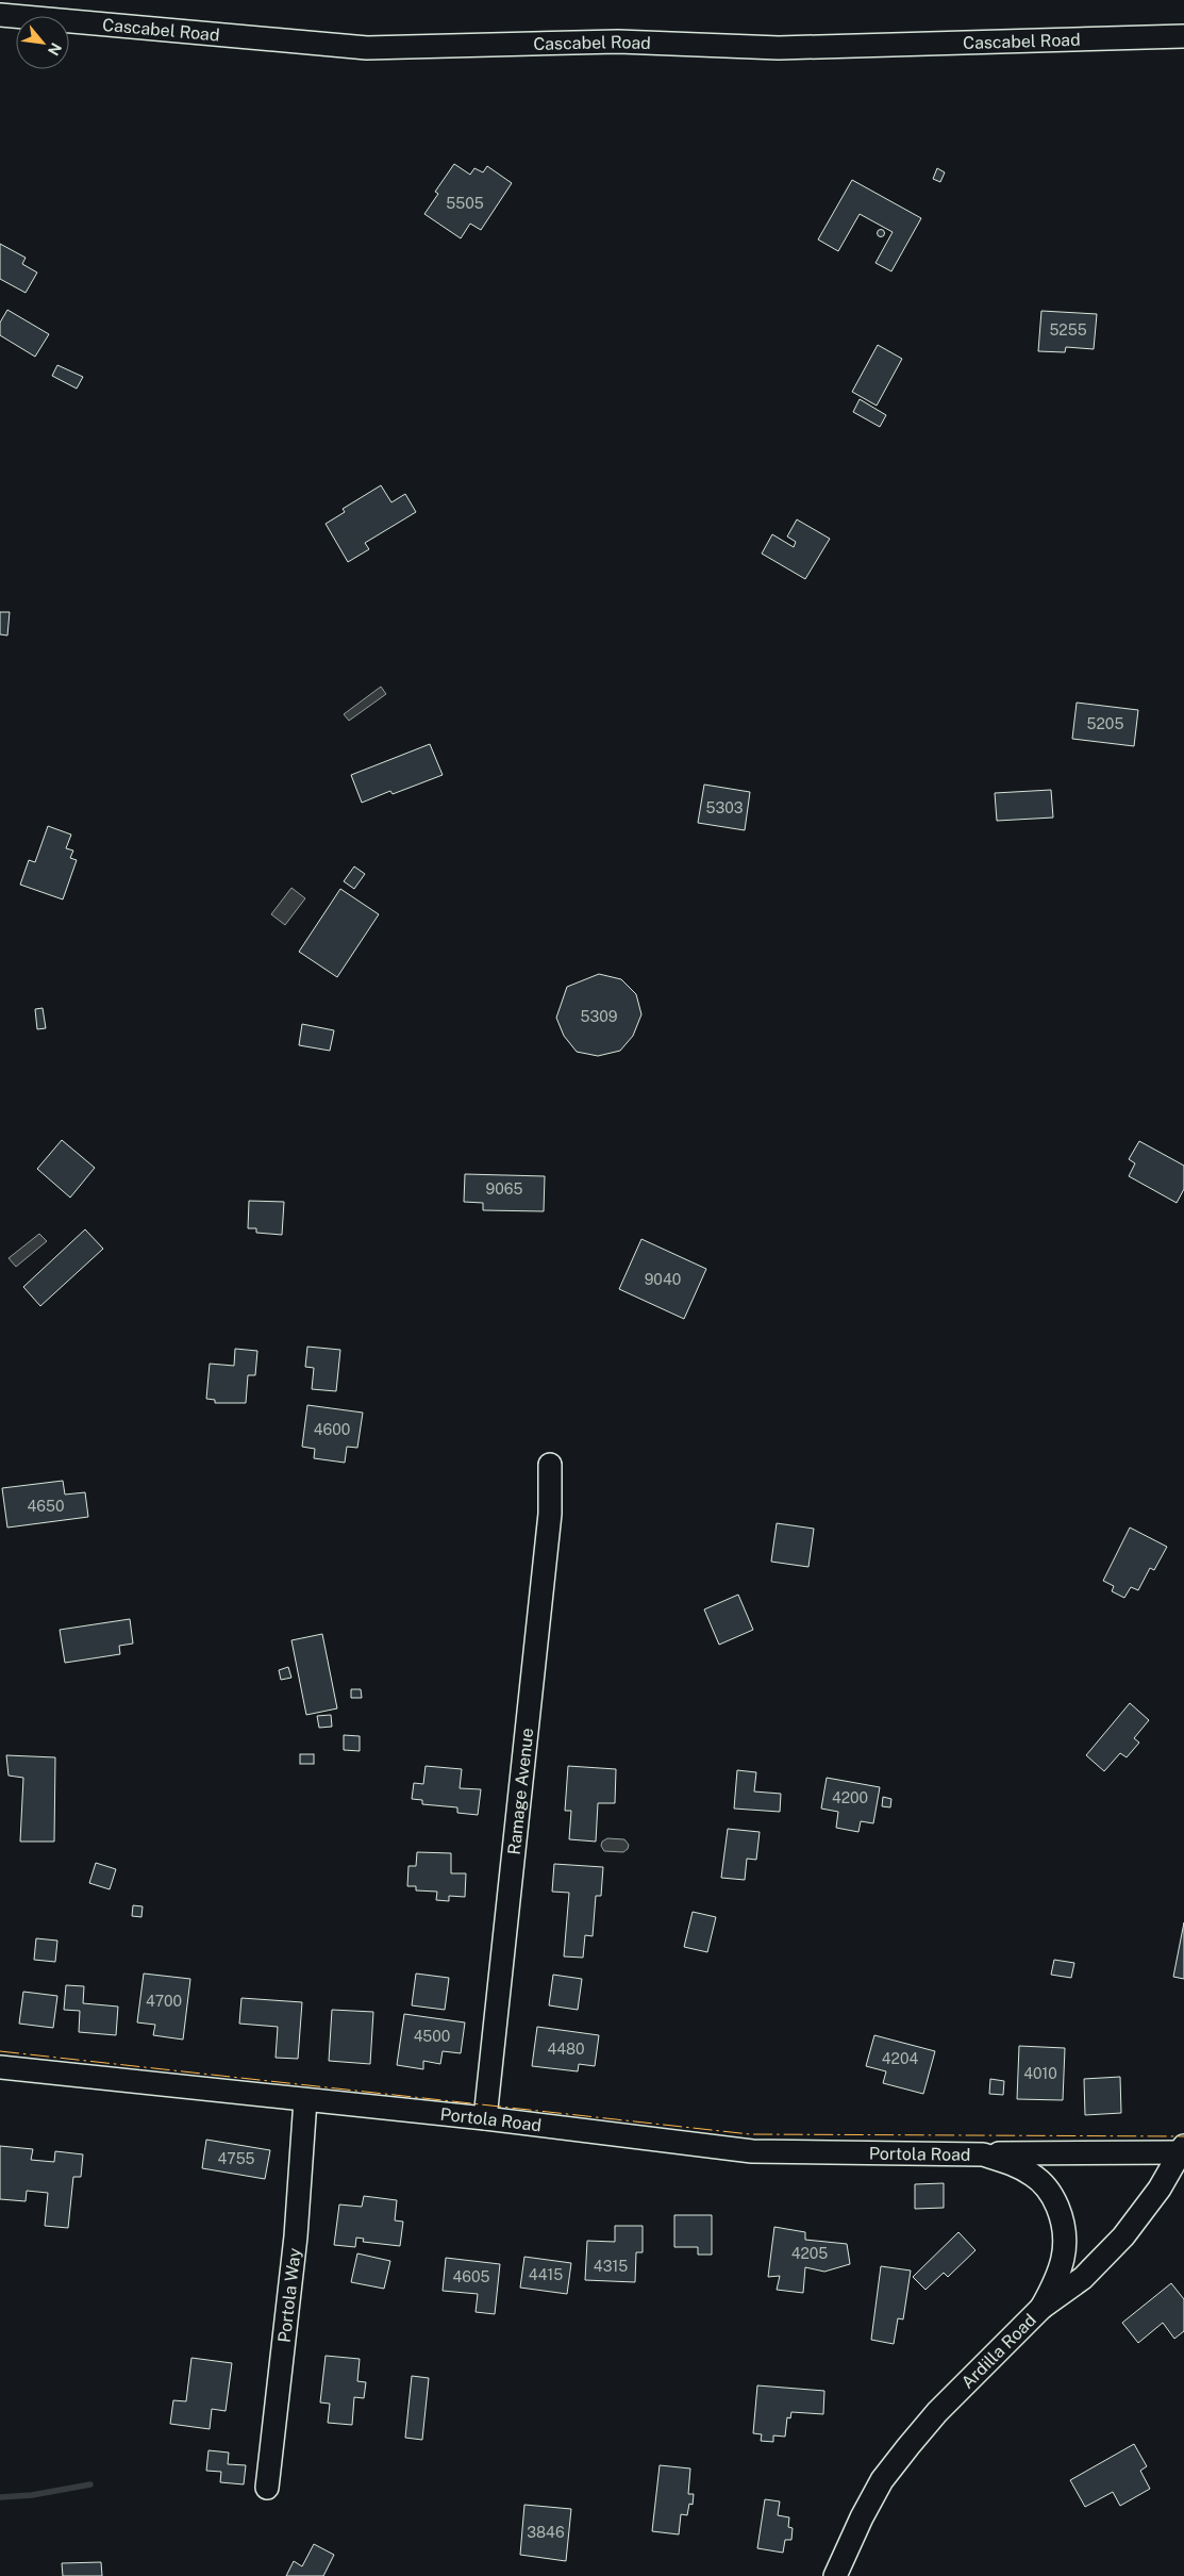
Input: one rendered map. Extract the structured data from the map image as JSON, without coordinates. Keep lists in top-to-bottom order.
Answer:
{
  "streets": {
    "street": [
      "Cascabel Road",
      "Ramage Avenue",
      "Portola Road",
      "Portola Way",
      "Ardilla Road"
    ]
  },
  "crossings": [
    ["Ramage Avenue", "Portola Road"],
    ["Portola Road", "Portola Way"],
    ["Portola Road", "Ardilla Road"]
  ],
  "house_numbers": [
    "5505",
    "5255",
    "5205",
    "5303",
    "5309",
    "9065",
    "9040",
    "4600",
    "4650",
    "4200",
    "4700",
    "4500",
    "4480",
    "4204",
    "4010",
    "4755",
    "4205",
    "4315",
    "4415",
    "4605",
    "3846"
  ],
  "north": "bottom right"
}
